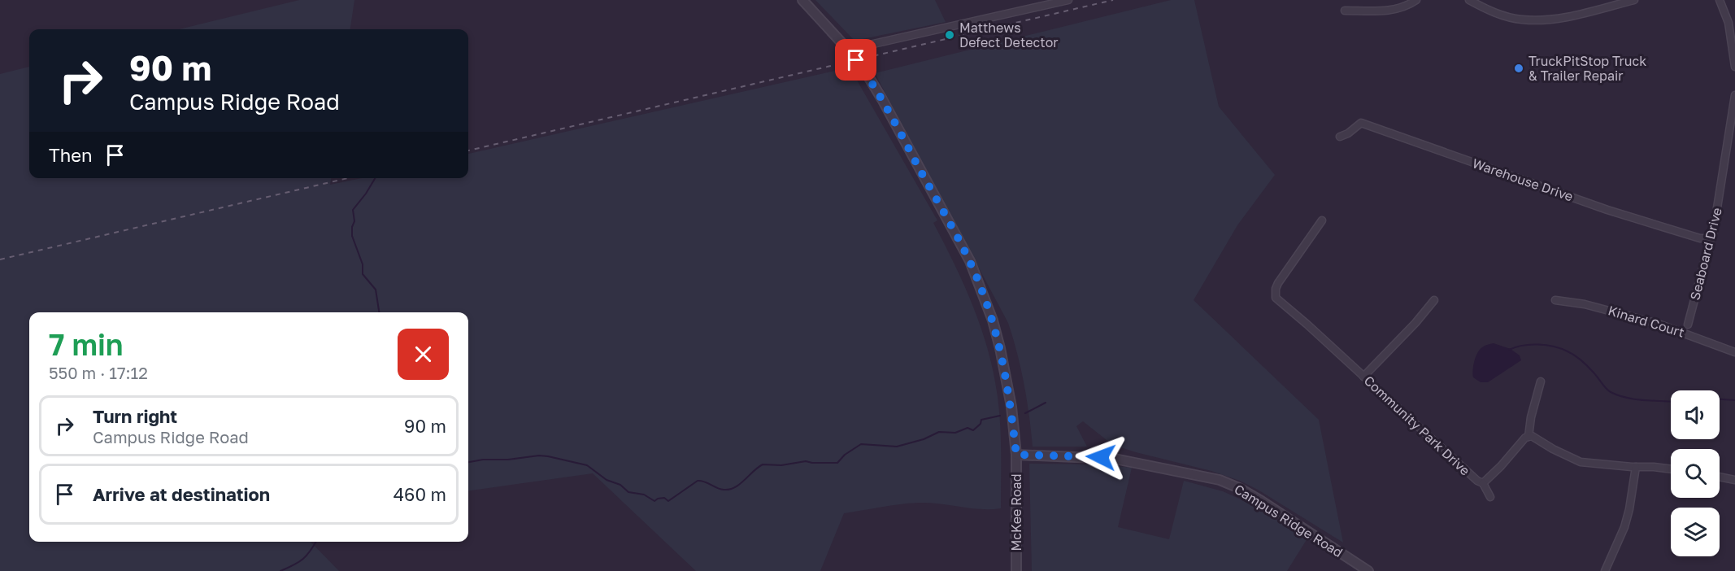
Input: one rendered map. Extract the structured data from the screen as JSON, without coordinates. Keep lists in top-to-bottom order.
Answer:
{
  "streets": {
    "street": [
      "Warehouse Drive",
      "Seaboard Drive",
      "Kinard Court",
      "Community Park Drive",
      "McKee Road",
      "Campus Ridge Road"
    ]
  },
  "crossings": [
    ["Warehouse Drive", "Seaboard Drive"],
    ["McKee Road", "Campus Ridge Road"]
  ],
  "places": ["Matthews Defect Detector", "TruckPitStop Truck & Trailer Repair"],
  "page": {
    "turn": ["90 m", "Campus Ridge Road"],
    "then": "Then",
    "heading": ["7 min", "550 m · 17:12"],
    "list": [
      {
        "name": "Turn right",
        "note": "Campus Ridge Road",
        "value": "90 m"
      },
      {
        "name": "Arrive at destination",
        "value": "460 m"
      }
    ]
  }
}
